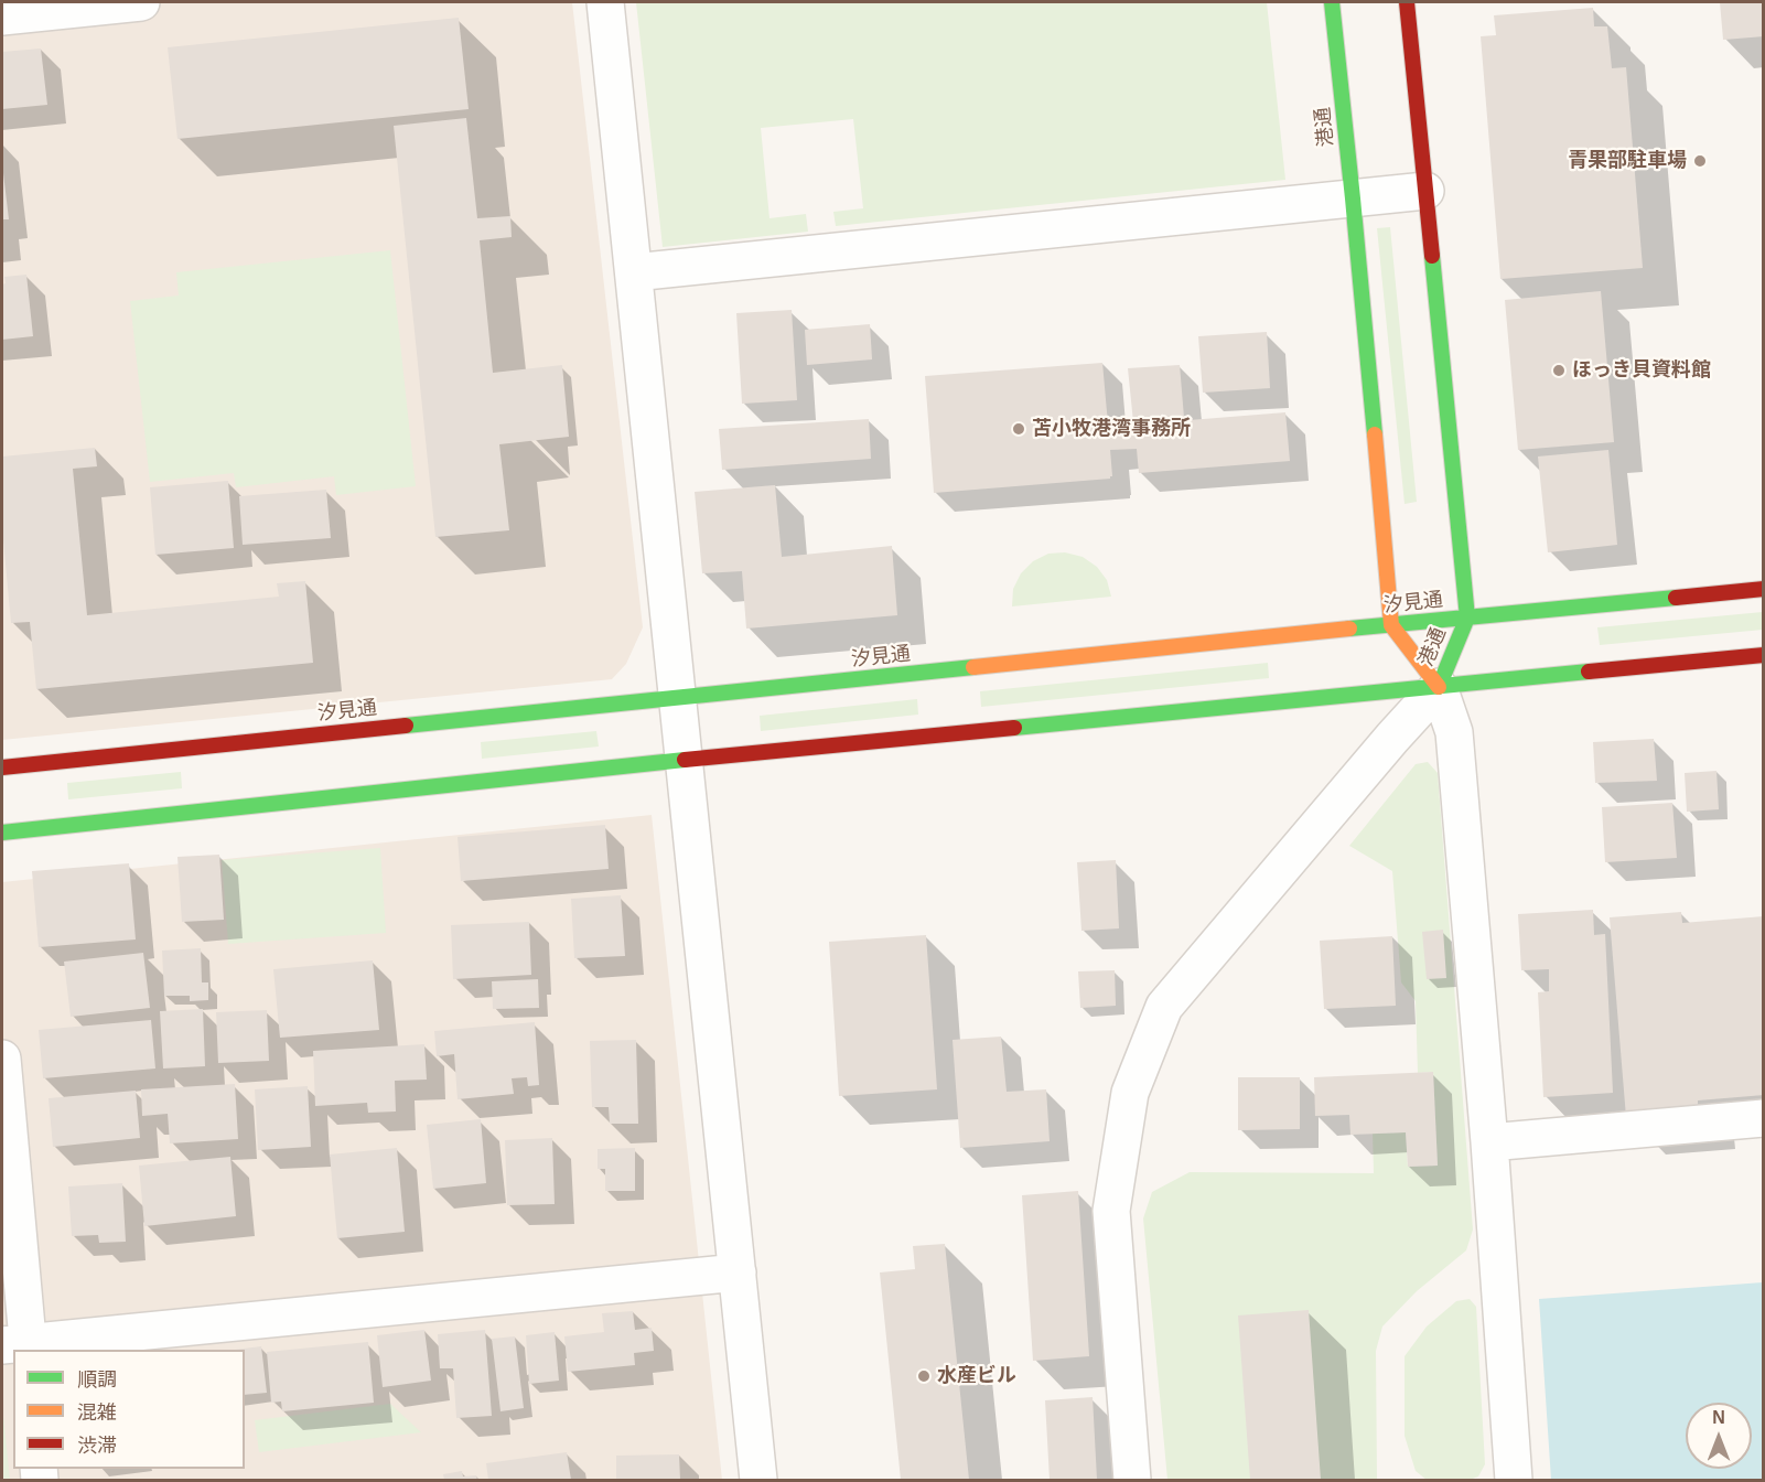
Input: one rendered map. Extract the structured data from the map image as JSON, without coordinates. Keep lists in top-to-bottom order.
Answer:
{
  "streets": {
    "street": ["港通", "汐見通"]
  },
  "crossings": [
    ["港通", "汐見通"]
  ],
  "places": [
    "青果部駐車場",
    "ほっき貝資料館",
    "苫小牧港湾事務所",
    "水産ビル"
  ],
  "legend": ["順調", "混雑", "渋滞"],
  "north": "top"
}
